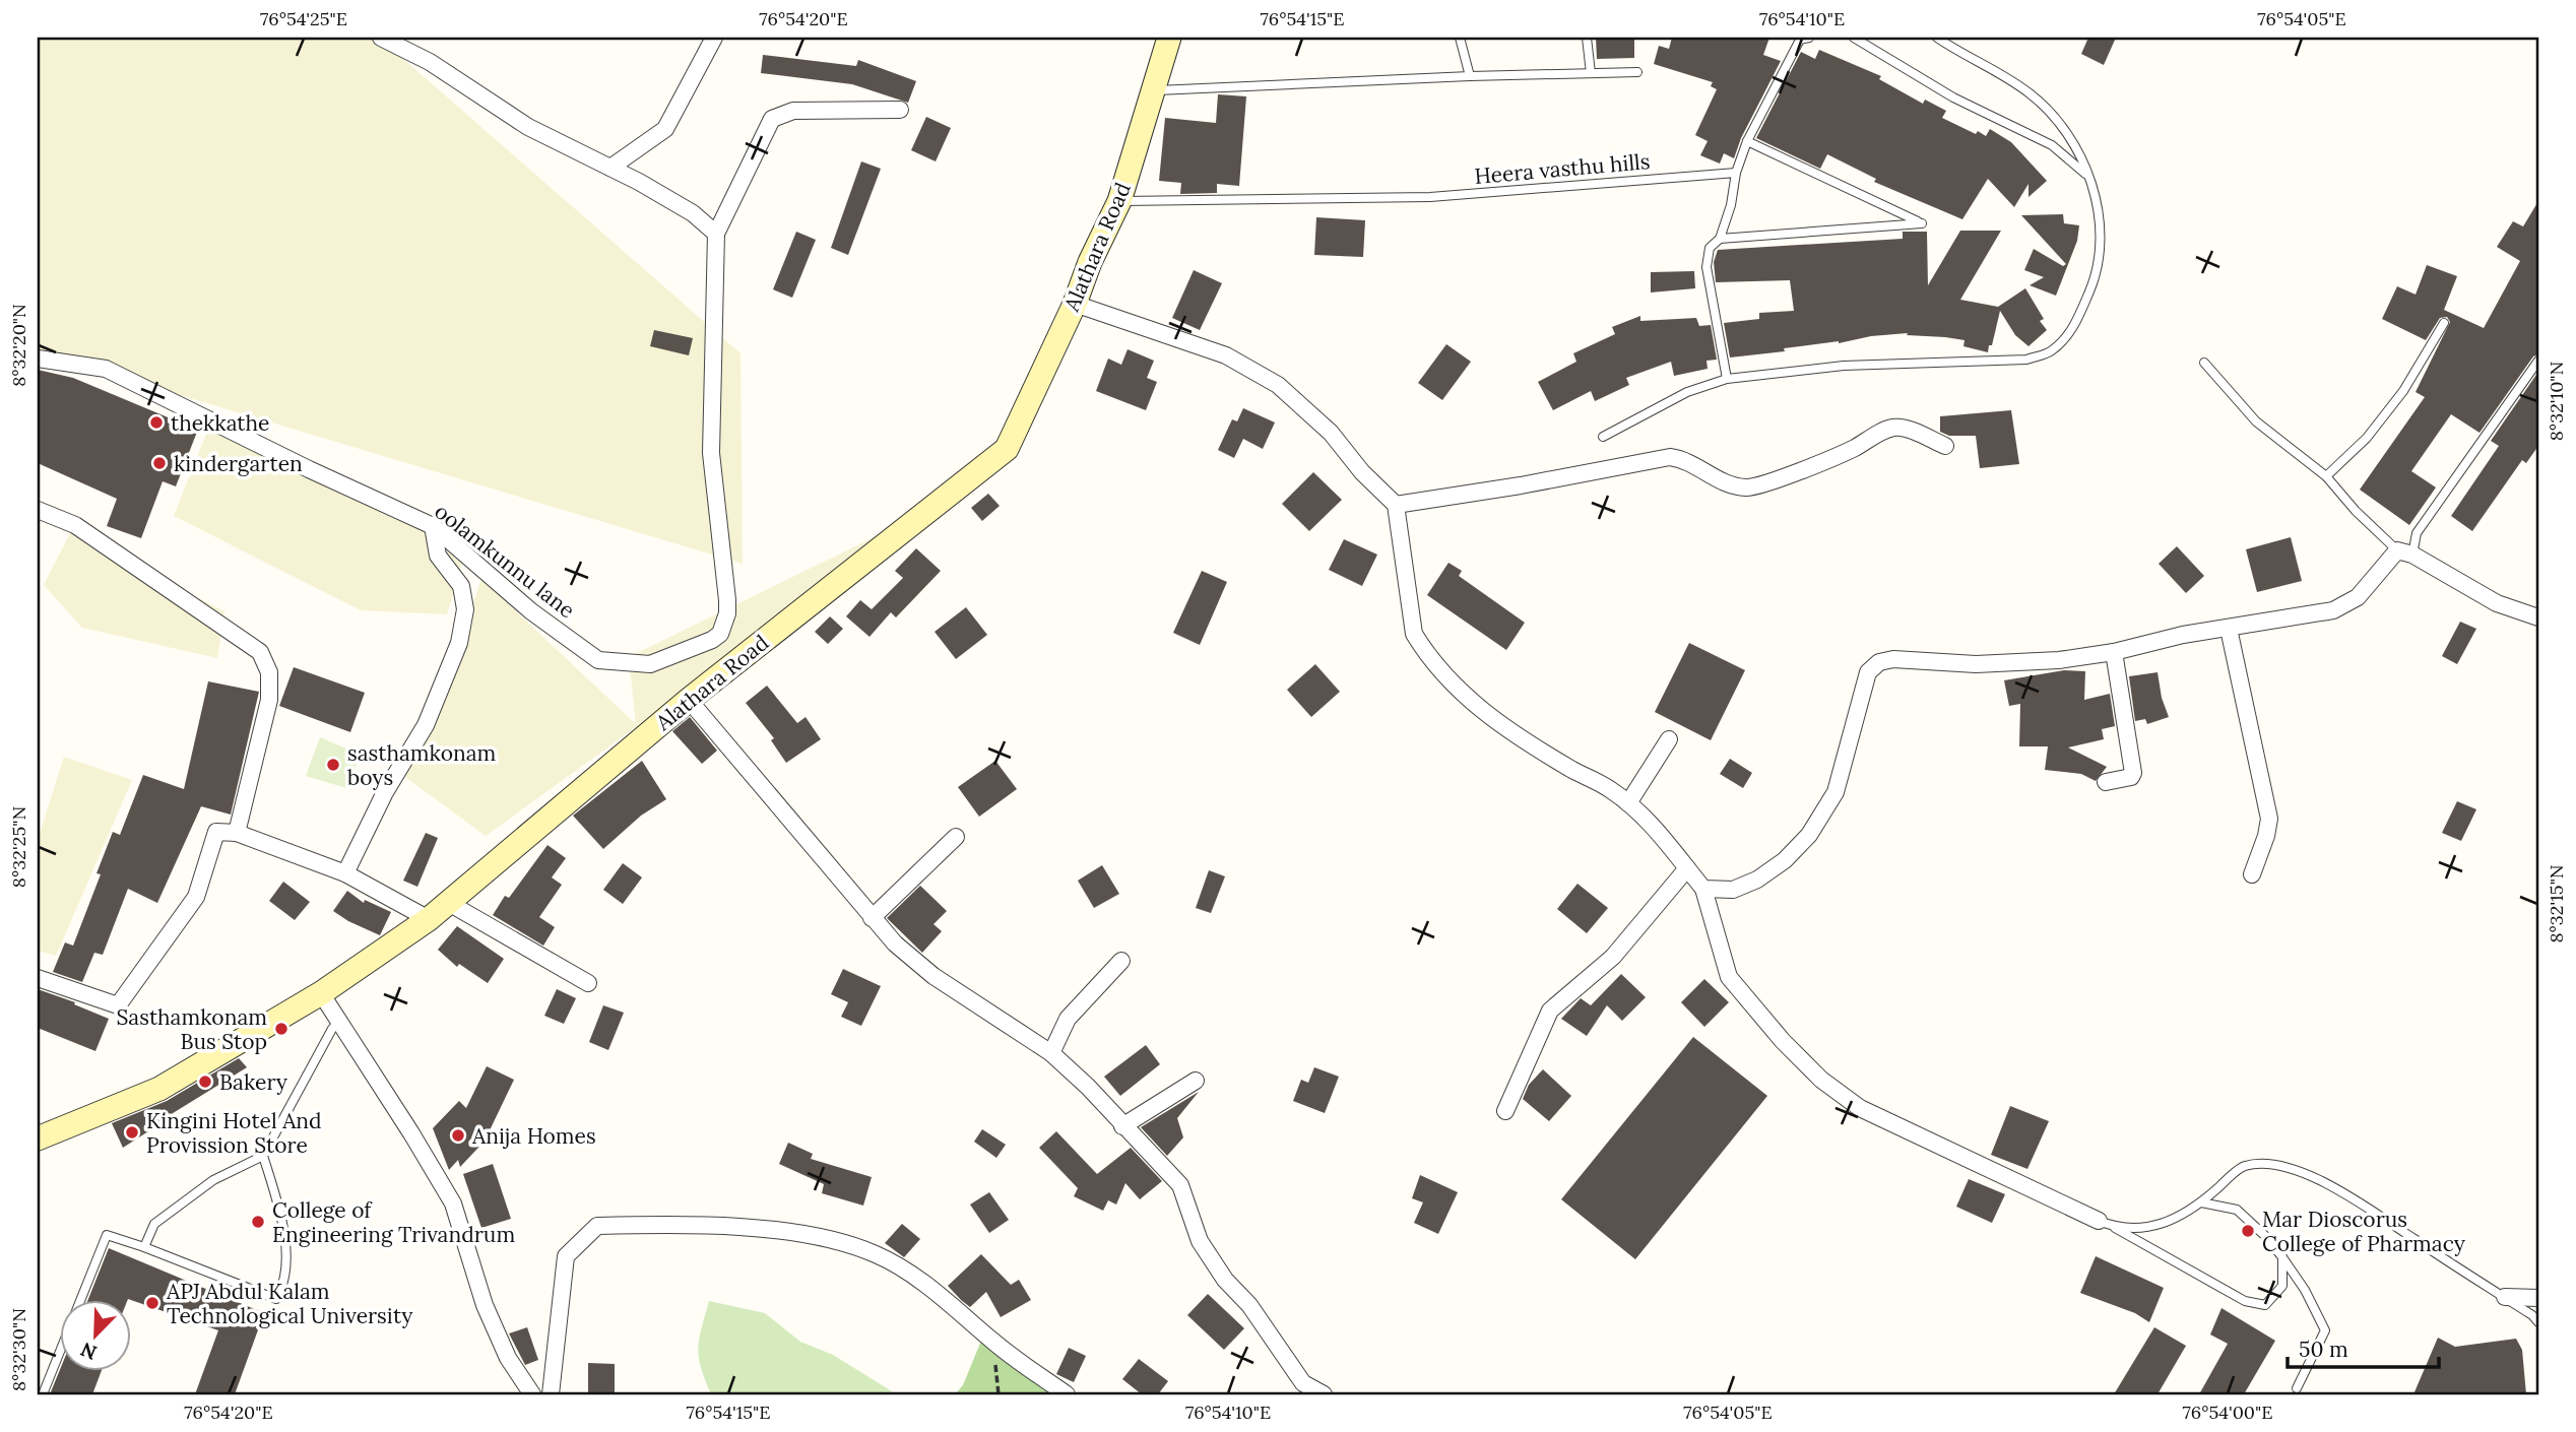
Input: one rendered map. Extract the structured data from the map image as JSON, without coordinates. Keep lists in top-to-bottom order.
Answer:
{
  "streets": {
    "street": ["Alathara Road", "oolamkunnu lane"],
    "lane": ["Heera vasthu hills"]
  },
  "crossings": [
    ["Heera vasthu hills", "Alathara Road"]
  ],
  "places": [
    "thekkathe",
    "kindergarten",
    "sasthamkonam boys",
    "Sasthamkonam Bus Stop",
    "Bakery",
    "Kingini Hotel And Provission Store",
    "Anija Homes",
    "College of Engineering Trivandrum",
    "Mar Dioscorus College of Pharmacy",
    "APJ Abdul Kalam Technological University"
  ],
  "scale_bar": "50 m",
  "north": "bottom left",
  "coordinates": [
    "76°54'25\"E",
    "76°54'20\"E",
    "76°54'15\"E",
    "76°54'10\"E",
    "76°54'05\"E",
    "8°32'20\"N",
    "8°32'10\"N",
    "8°32'25\"N",
    "8°32'15\"N",
    "8°32'30\"N",
    "76°54'00\"E"
  ]
}
